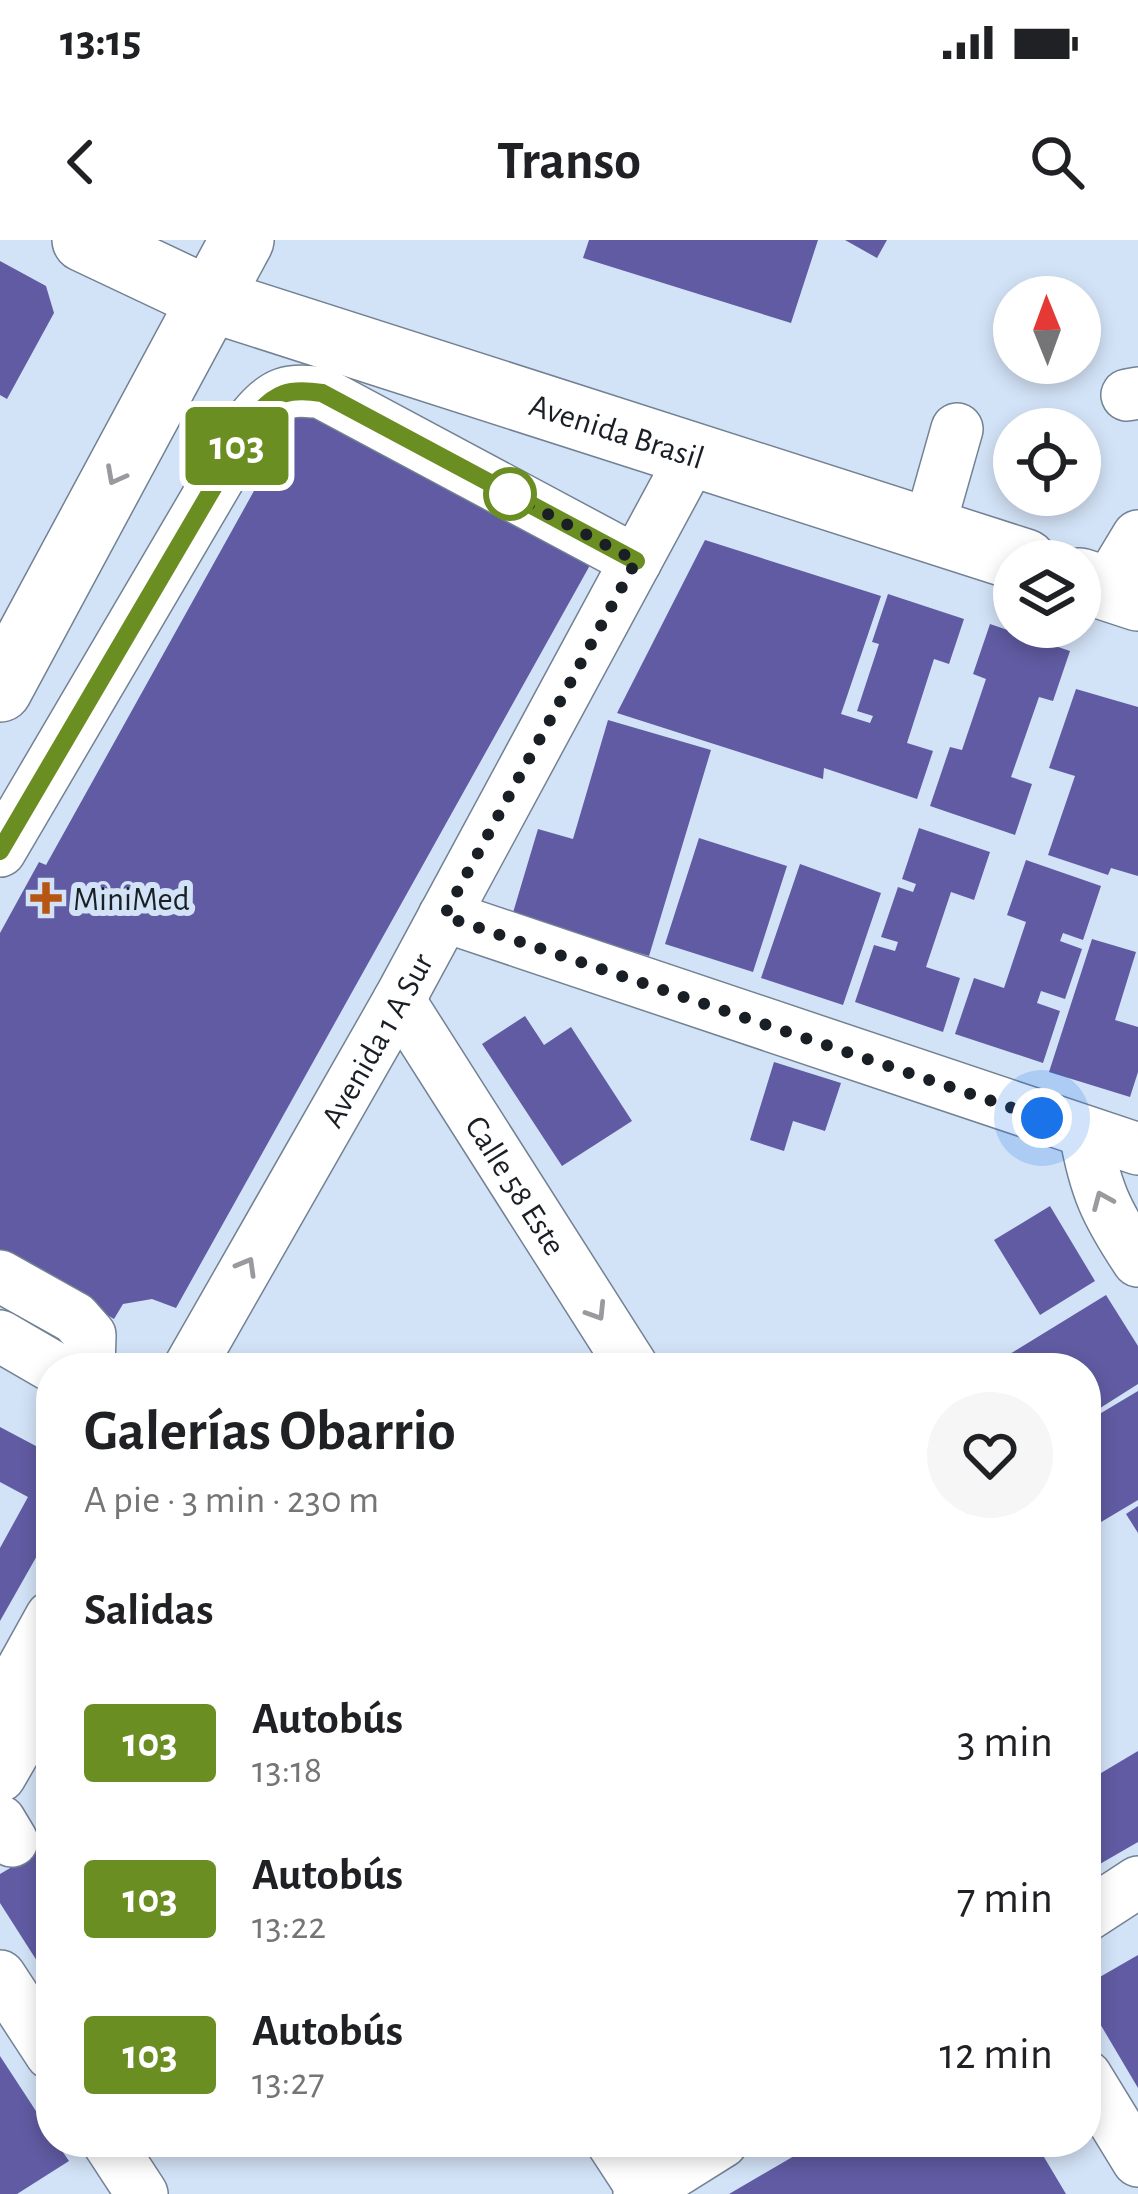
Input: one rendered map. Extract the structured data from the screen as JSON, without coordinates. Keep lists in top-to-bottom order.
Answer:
{
  "streets": {
    "main road": ["Avenida Brasil"],
    "street": ["Avenida 1 A Sur", "Calle 58 Este"]
  },
  "crossings": [
    ["Avenida Brasil", "Avenida 1 A Sur"],
    ["Avenida 1 A Sur", "Calle 58 Este"]
  ],
  "one_way": ["Avenida 1 A Sur", "Calle 58 Este"],
  "places": {
    "health": ["MiniMed"]
  },
  "lines": ["bus line 103"],
  "north": "top",
  "page": {
    "status": "13:15",
    "header": "Transo",
    "on_map": "103",
    "heading": [
      ["Galerías Obarrio", "A pie · 3 min · 230 m"],
      "Salidas"
    ],
    "list": [
      {
        "mark": "103",
        "name": "Autobús",
        "note": "13:18",
        "value": "3 min"
      },
      {
        "mark": "103",
        "name": "Autobús",
        "note": "13:22",
        "value": "7 min"
      },
      {
        "mark": "103",
        "name": "Autobús",
        "note": "13:27",
        "value": "12 min"
      }
    ]
  }
}
